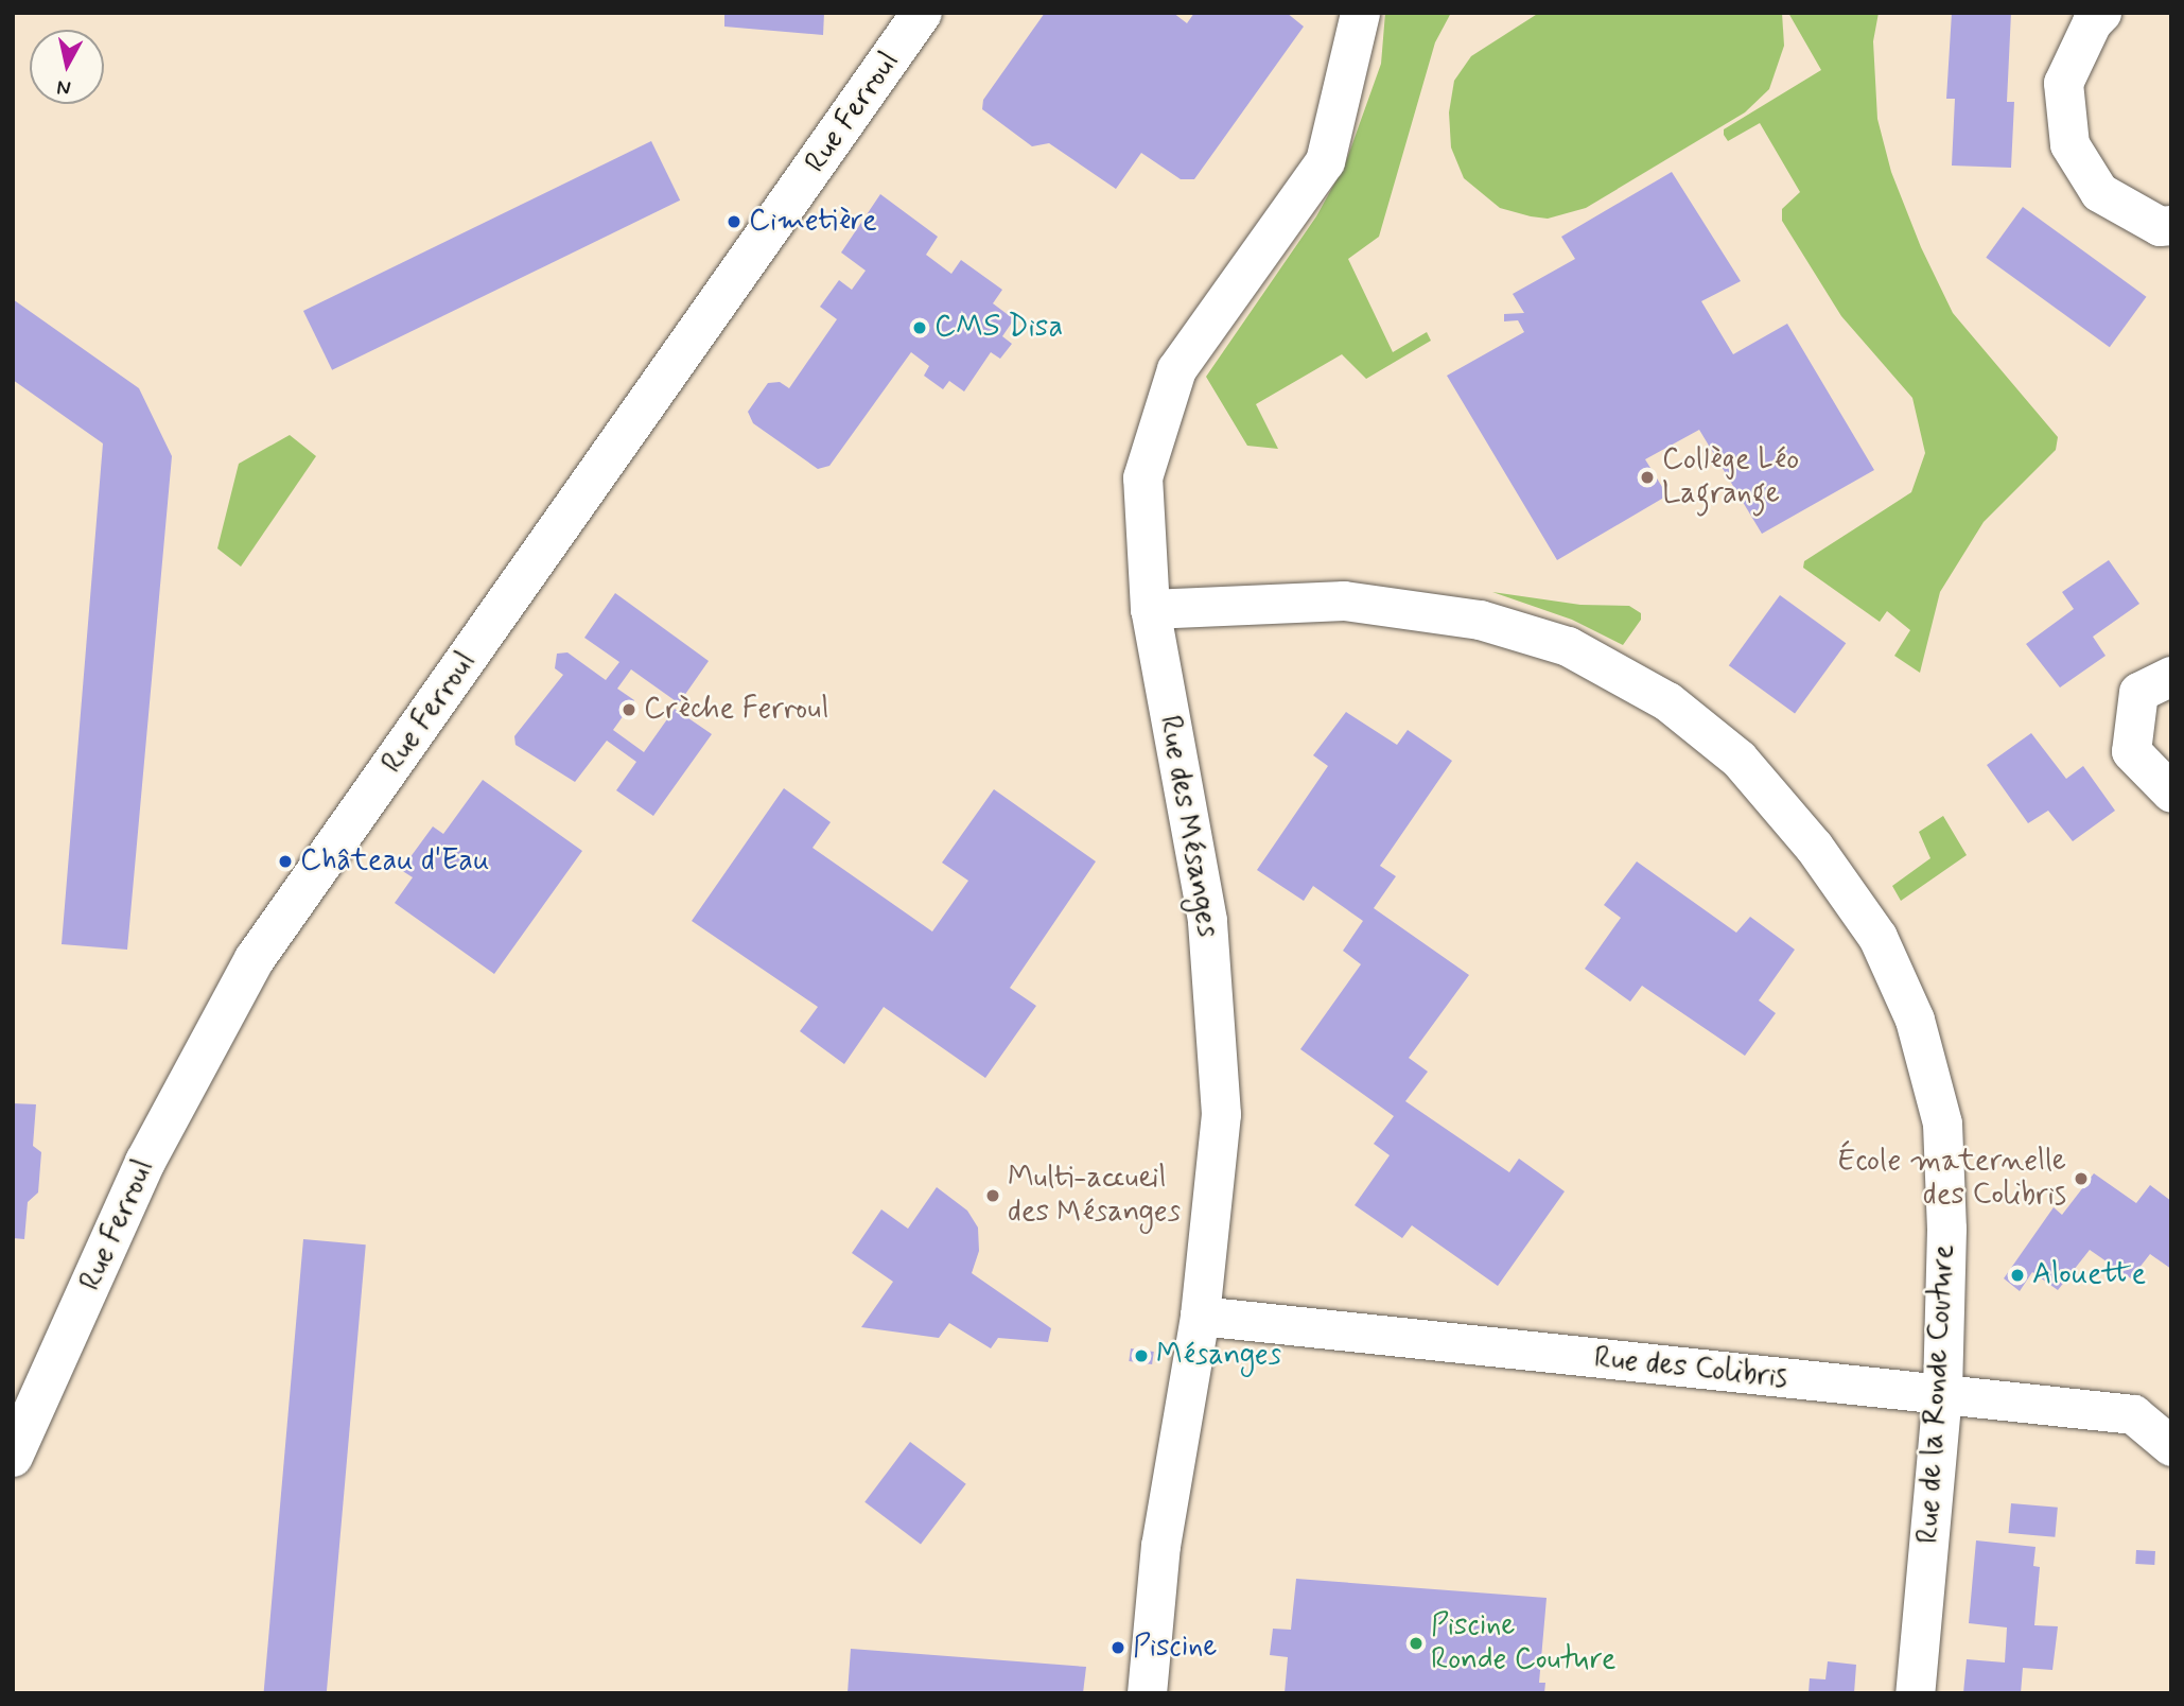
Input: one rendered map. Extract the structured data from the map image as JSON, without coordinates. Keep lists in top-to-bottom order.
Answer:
{
  "streets": {
    "street": [
      "Rue Ferroul",
      "Rue des Mésanges",
      "Rue des Colibris",
      "Rue de la Ronde Couture"
    ]
  },
  "crossings": [
    ["Rue des Mésanges", "Rue des Colibris"],
    ["Rue des Mésanges", "Rue de la Ronde Couture"],
    ["Rue des Colibris", "Rue de la Ronde Couture"]
  ],
  "places": [
    "Cimetière",
    "CMS Disa",
    "Collège Léo Lagrange",
    "Crèche Ferroul",
    "Château d'Eau",
    "École maternelle des Colibris",
    "Multi-accueil des Mésanges",
    "Alouette",
    "Mésanges",
    "Piscine Ronde Couture",
    "Piscine"
  ],
  "north": "bottom"
}
